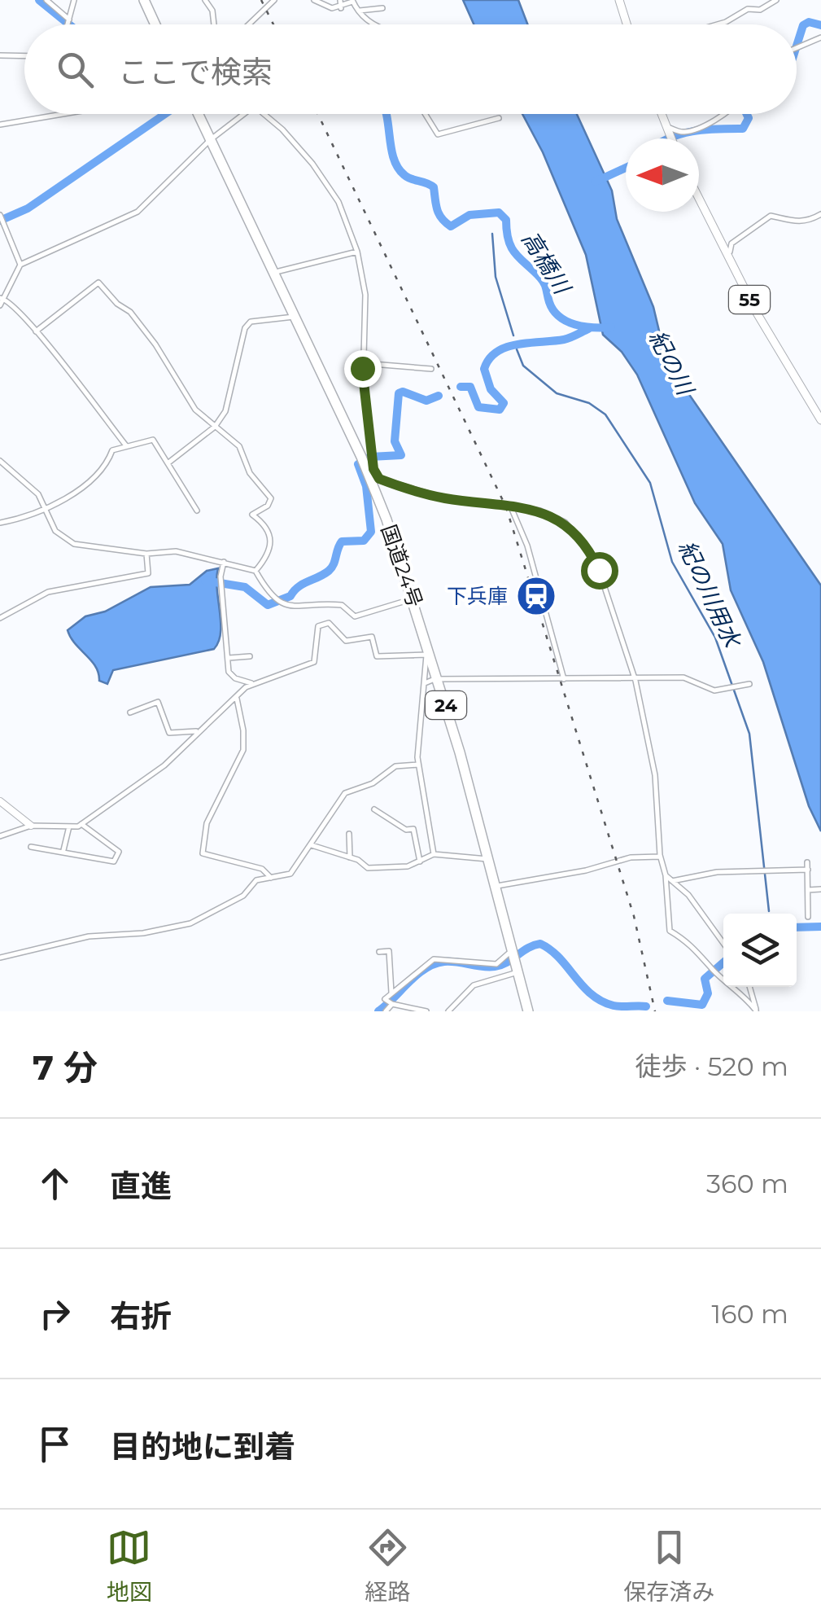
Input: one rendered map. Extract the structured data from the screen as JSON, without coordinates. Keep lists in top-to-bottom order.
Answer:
{
  "streets": {
    "highway": ["国道24号", "24"],
    "main road": ["55"]
  },
  "water": ["高橋川", "紀の川", "紀の川用水"],
  "places": {
    "station": ["下兵庫"]
  },
  "north": "left",
  "page": {
    "search": "ここで検索",
    "heading": ["7 分", "徒歩 · 520 m"],
    "list": [
      ["直進", "360 m"],
      ["右折", "160 m"],
      "目的地に到着"
    ],
    "nav": ["地図", "経路", "保存済み"]
  }
}
